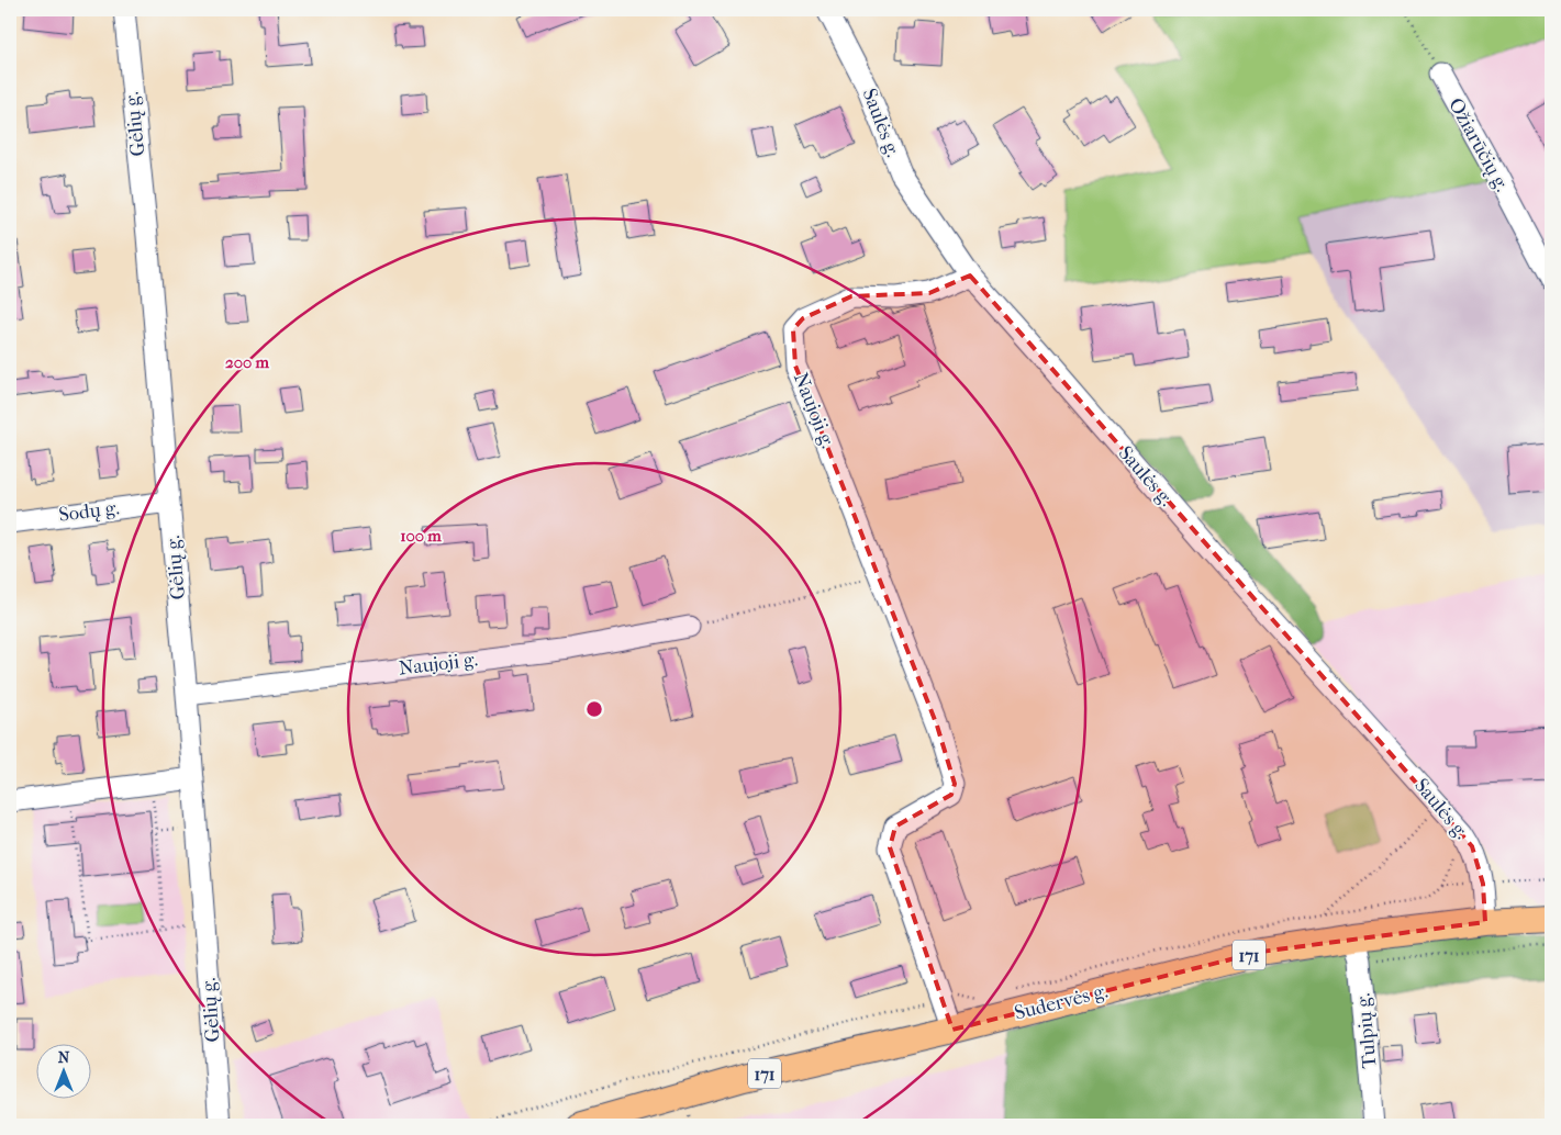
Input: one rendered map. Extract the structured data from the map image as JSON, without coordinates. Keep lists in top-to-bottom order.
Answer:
{
  "streets": {
    "main road": ["171", "Sudervės g."],
    "street": [
      "Saulės g.",
      "Gėlių g.",
      "Ožiarūčių g.",
      "Naujoji g.",
      "Sodų g.",
      "Tulpių g."
    ]
  },
  "crossings": [
    ["Saulės g.", "Naujoji g."],
    ["Saulės g.", "Sudervės g."],
    ["Gėlių g.", "Naujoji g."],
    ["Gėlių g.", "Sodų g."],
    ["Naujoji g.", "Sudervės g."],
    ["Sudervės g.", "Tulpių g."]
  ],
  "north": "top",
  "rings": ["200 m", "100 m"]
}
